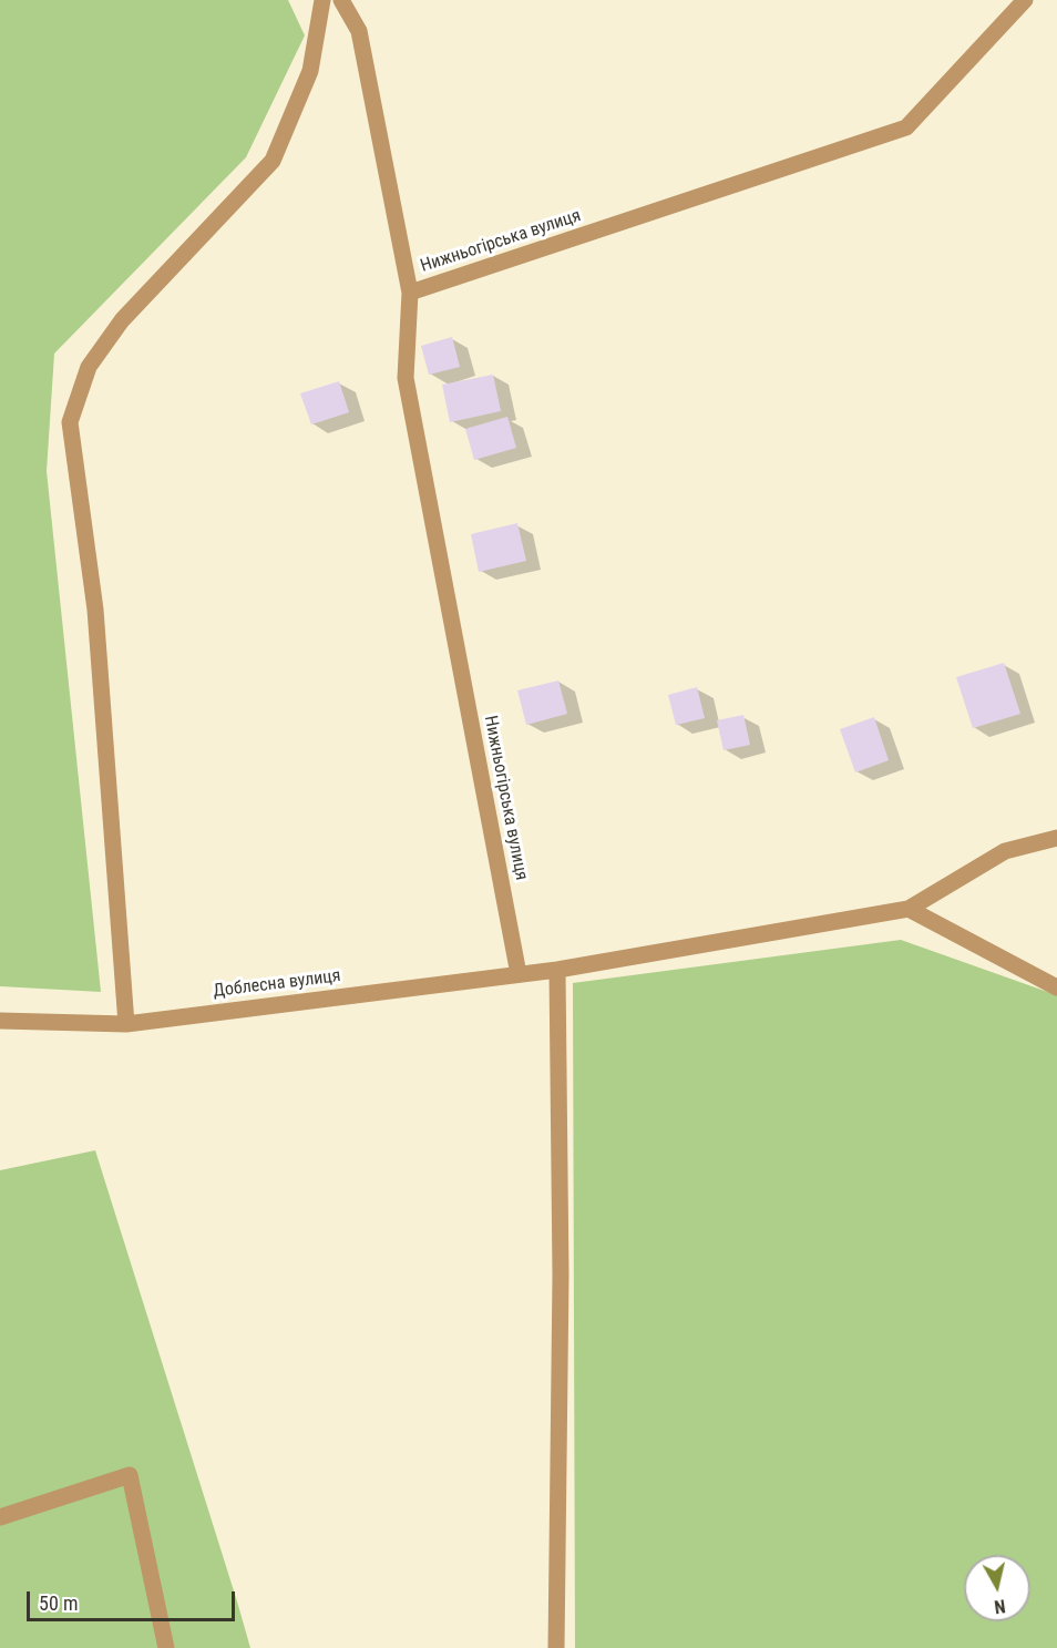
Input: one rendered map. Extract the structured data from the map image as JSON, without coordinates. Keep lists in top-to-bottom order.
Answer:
{
  "streets": {
    "street": ["Нижньогірська вулиця", "Доблесна вулиця"]
  },
  "crossings": [
    ["Нижньогірська вулиця", "Доблесна вулиця"]
  ],
  "scale_bar": "50 m",
  "north": "bottom"
}
